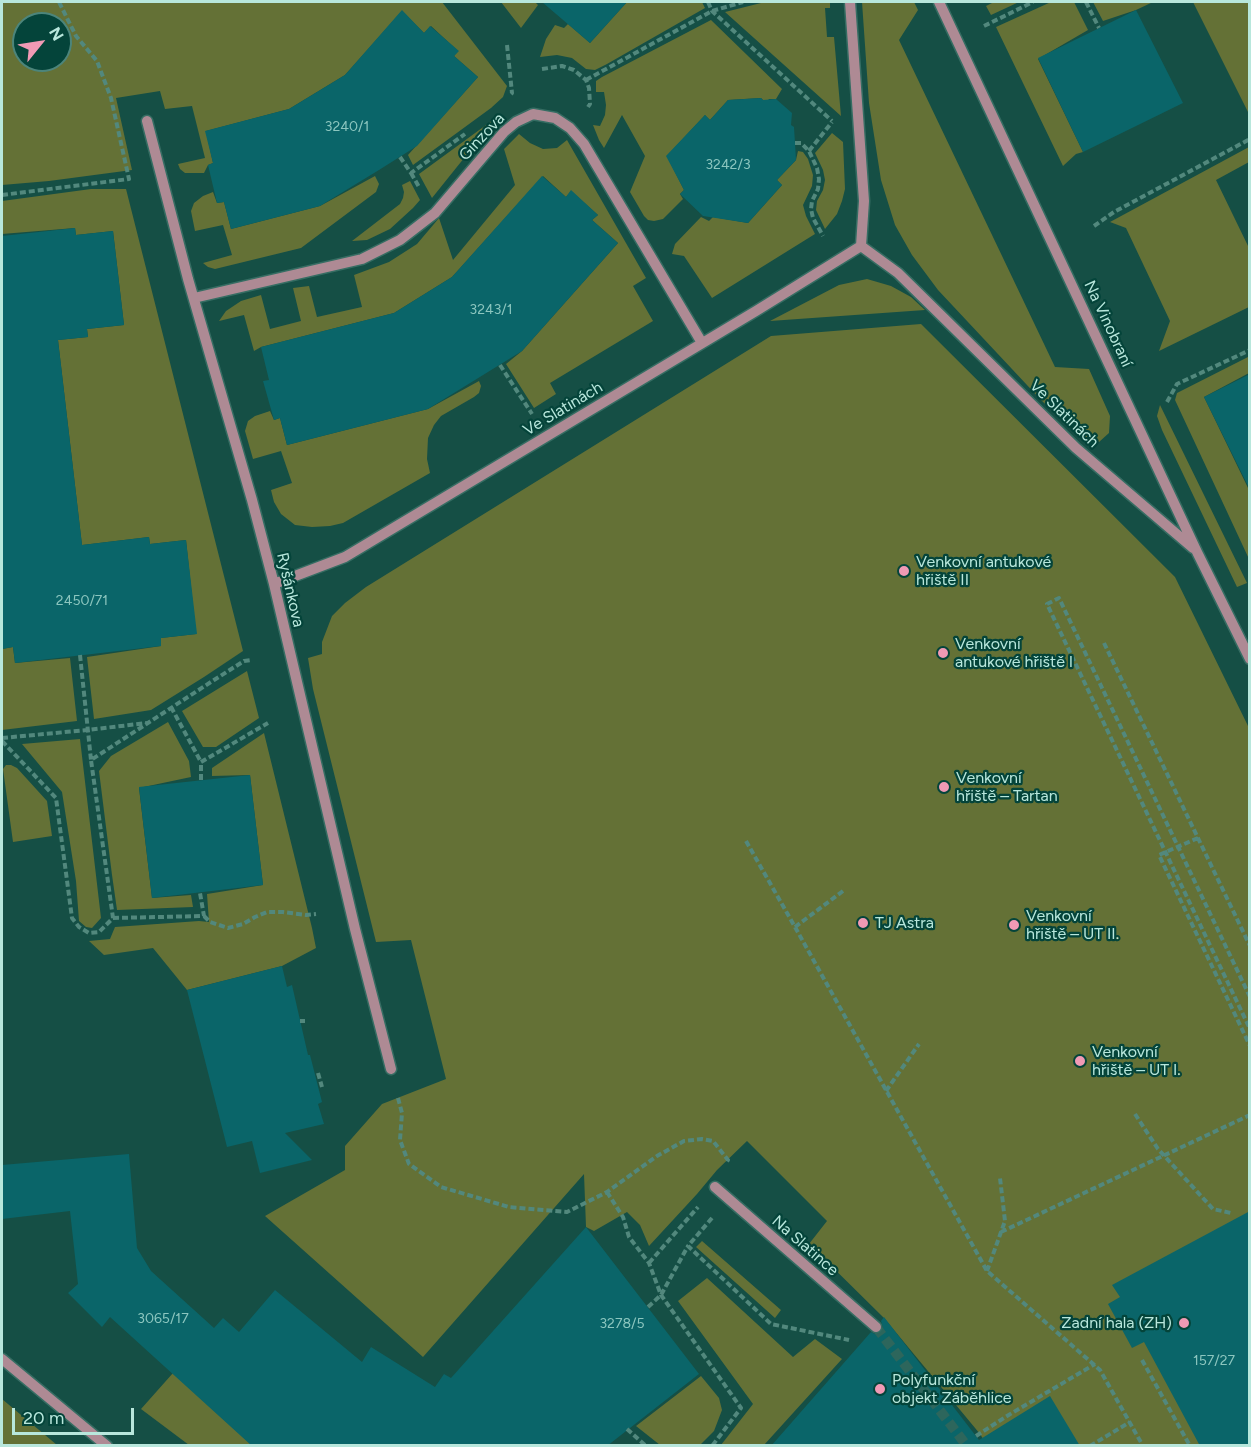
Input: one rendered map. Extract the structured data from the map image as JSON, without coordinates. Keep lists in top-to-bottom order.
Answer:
{
  "streets": {
    "street": [
      "Ginzova",
      "Na Vinobraní",
      "Ve Slatinách",
      "Ryšánkova",
      "Na Slatince"
    ]
  },
  "crossings": [
    ["Ginzova", "Ve Slatinách"],
    ["Ginzova", "Ryšánkova"],
    ["Na Vinobraní", "Ve Slatinách"],
    ["Ve Slatinách", "Ryšánkova"]
  ],
  "places": [
    "Venkovní antukové hřiště II",
    "Venkovní antukové hřiště I",
    "Venkovní hřiště – Tartan",
    "TJ Astra",
    "Venkovní hřiště – UT II.",
    "Venkovní hřiště – UT I.",
    "Zadní hala (ZH)",
    "Polyfunkční objekt Záběhlice"
  ],
  "house_numbers": [
    "3240/1",
    "3242/3",
    "3243/1",
    "2450/71",
    "3065/17",
    "3278/5",
    "157/27"
  ],
  "scale_bar": "20 m",
  "north": "top right"
}
